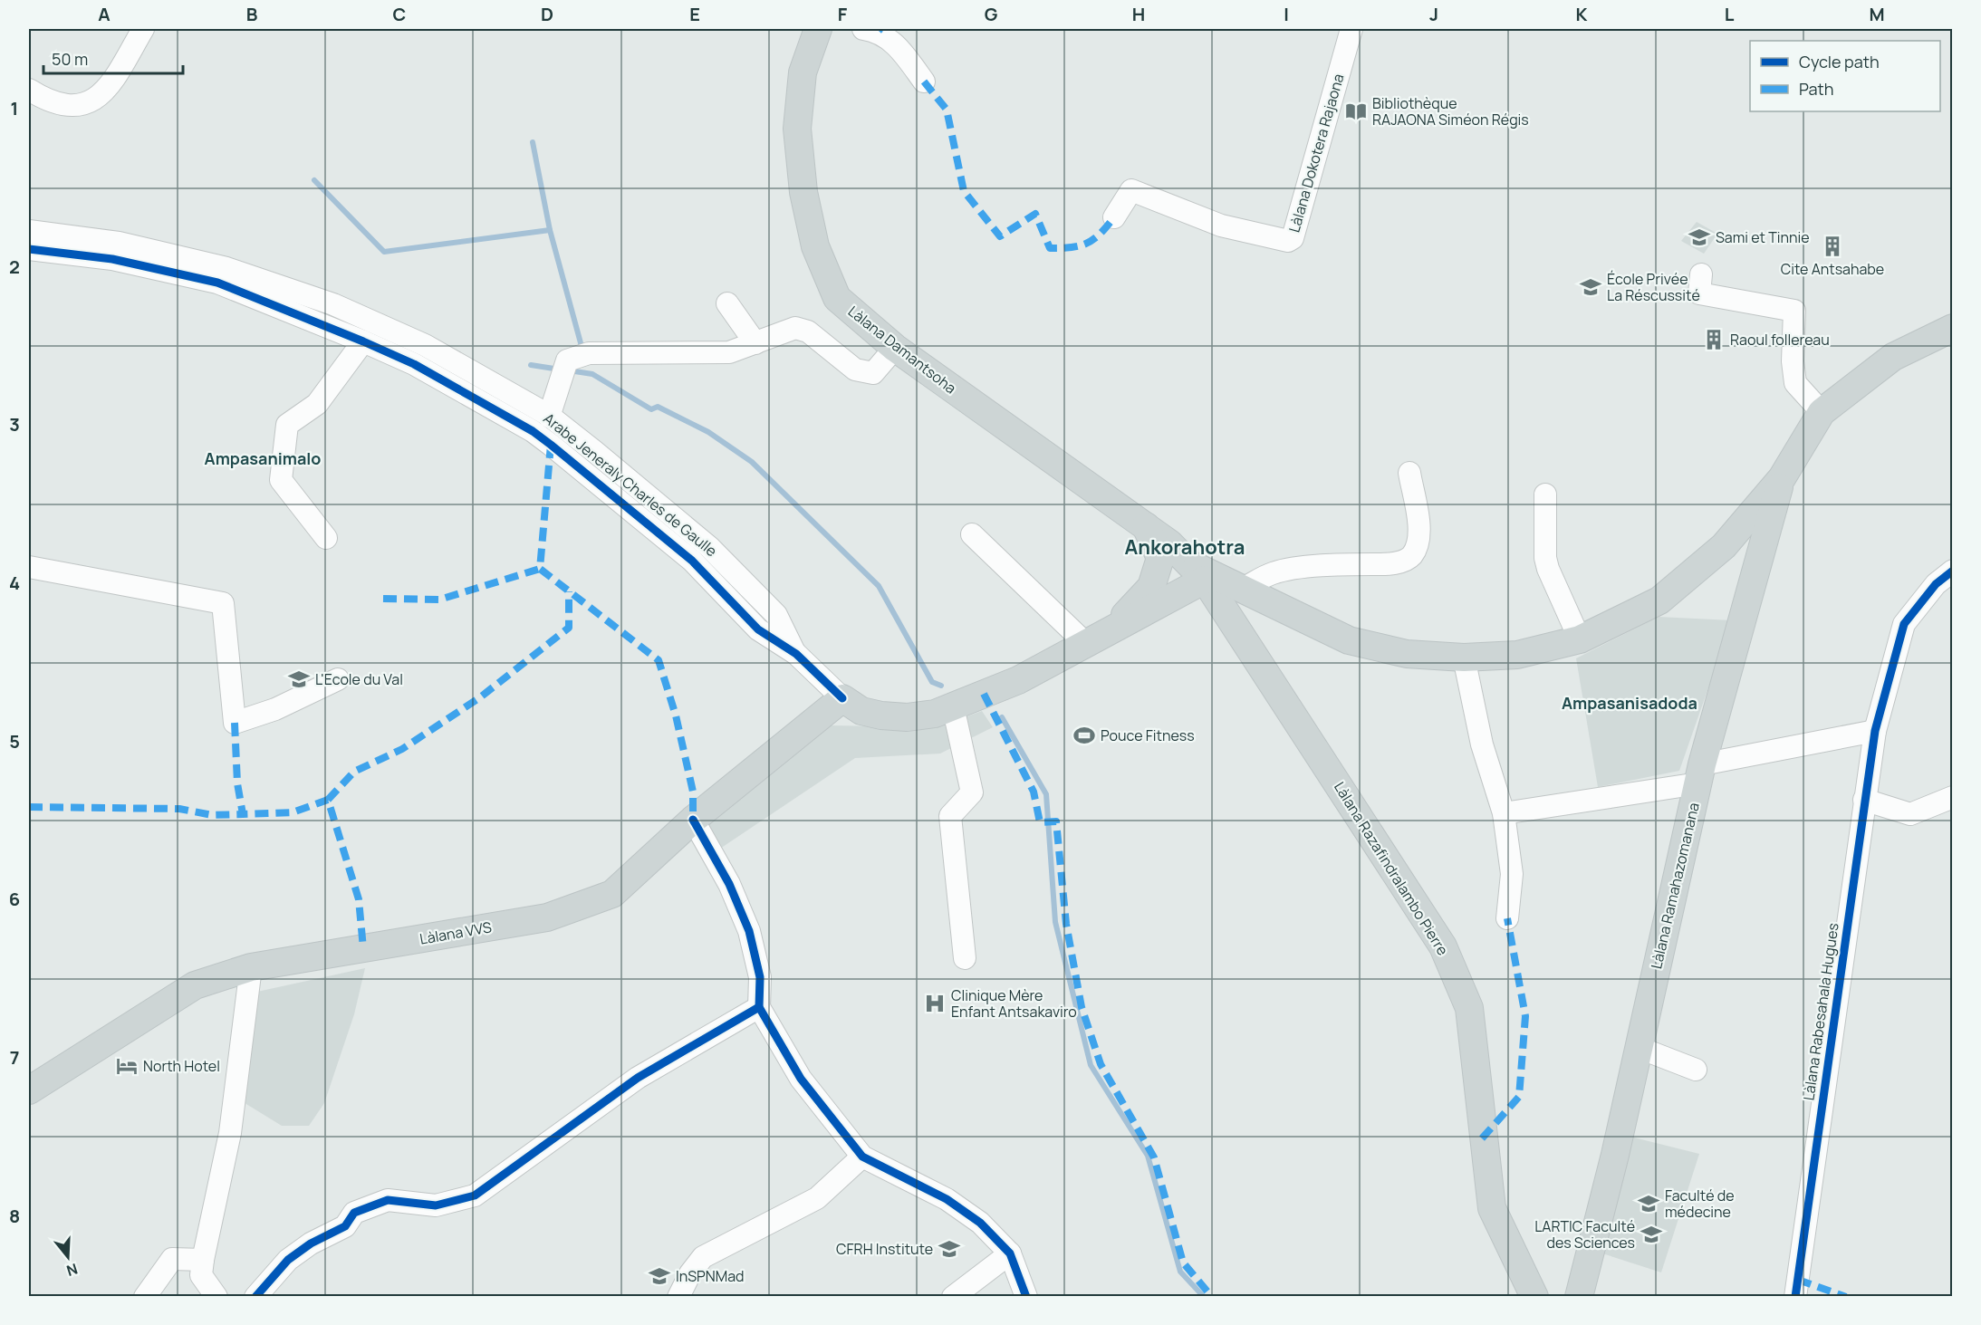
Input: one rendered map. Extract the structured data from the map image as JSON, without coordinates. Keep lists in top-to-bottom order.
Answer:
{
  "streets": {
    "main road": [
      "Làlana Damantsoha",
      "Arabe Jeneraly Charles de Gaulle",
      "Làlana Razafindralambo Pierre",
      "Làlana Ramahazomanana",
      "Làlana VVS"
    ],
    "street": ["Làlana Dokotera Rajaona", "Làlana Rabesahala Hugues"]
  },
  "crossings": [
    ["Làlana Damantsoha", "Arabe Jeneraly Charles de Gaulle"],
    ["Làlana Damantsoha", "Làlana Razafindralambo Pierre"],
    ["Arabe Jeneraly Charles de Gaulle", "Làlana Razafindralambo Pierre"],
    ["Arabe Jeneraly Charles de Gaulle", "Làlana VVS"]
  ],
  "districts": ["Ampasanimalo", "Ankorahotra", "Ampasanisadoda"],
  "places": {
    "library": ["Bibliothèque RAJAONA Siméon Régis"],
    "school or university": [
      "Sami et Tinnie",
      "École Privée La Réscussité",
      "L'Ecole du Val",
      "Faculté de médecine",
      "LARTIC Faculté des Sciences",
      "CFRH Institute",
      "InSPNMad"
    ],
    "building": ["Cite Antsahabe", "Raoul follereau"],
    "sports": ["Pouce Fitness"],
    "hospital": ["Clinique Mère Enfant Antsakaviro"],
    "hotel": ["North Hotel"]
  },
  "legend": ["Cycle path", "Path"],
  "scale_bar": "50 m",
  "north": "bottom",
  "grid": {
    "columns": [
      "A",
      "B",
      "C",
      "D",
      "E",
      "F",
      "G",
      "H",
      "I",
      "J",
      "K",
      "L",
      "M"
    ],
    "rows": [
      "1",
      "2",
      "3",
      "4",
      "5",
      "6",
      "7",
      "8"
    ]
  }
}
